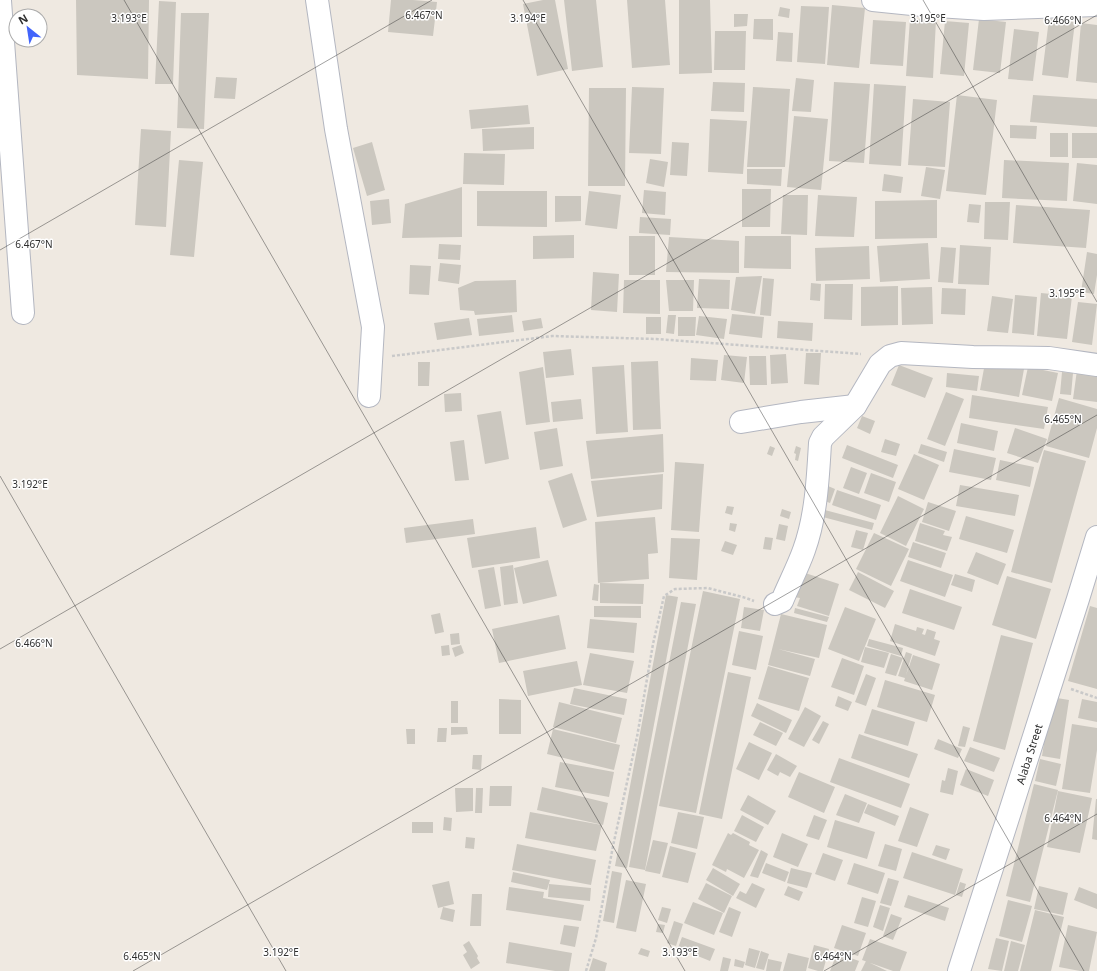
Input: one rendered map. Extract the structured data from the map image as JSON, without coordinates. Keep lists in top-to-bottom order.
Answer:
{
  "streets": {
    "street": ["Alaba Street"]
  },
  "north": "top left",
  "coordinates": [
    "6.467°N",
    "3.195°E",
    "3.193°E",
    "3.194°E",
    "6.466°N",
    "6.465°N",
    "3.192°E",
    "6.464°N"
  ]
}
